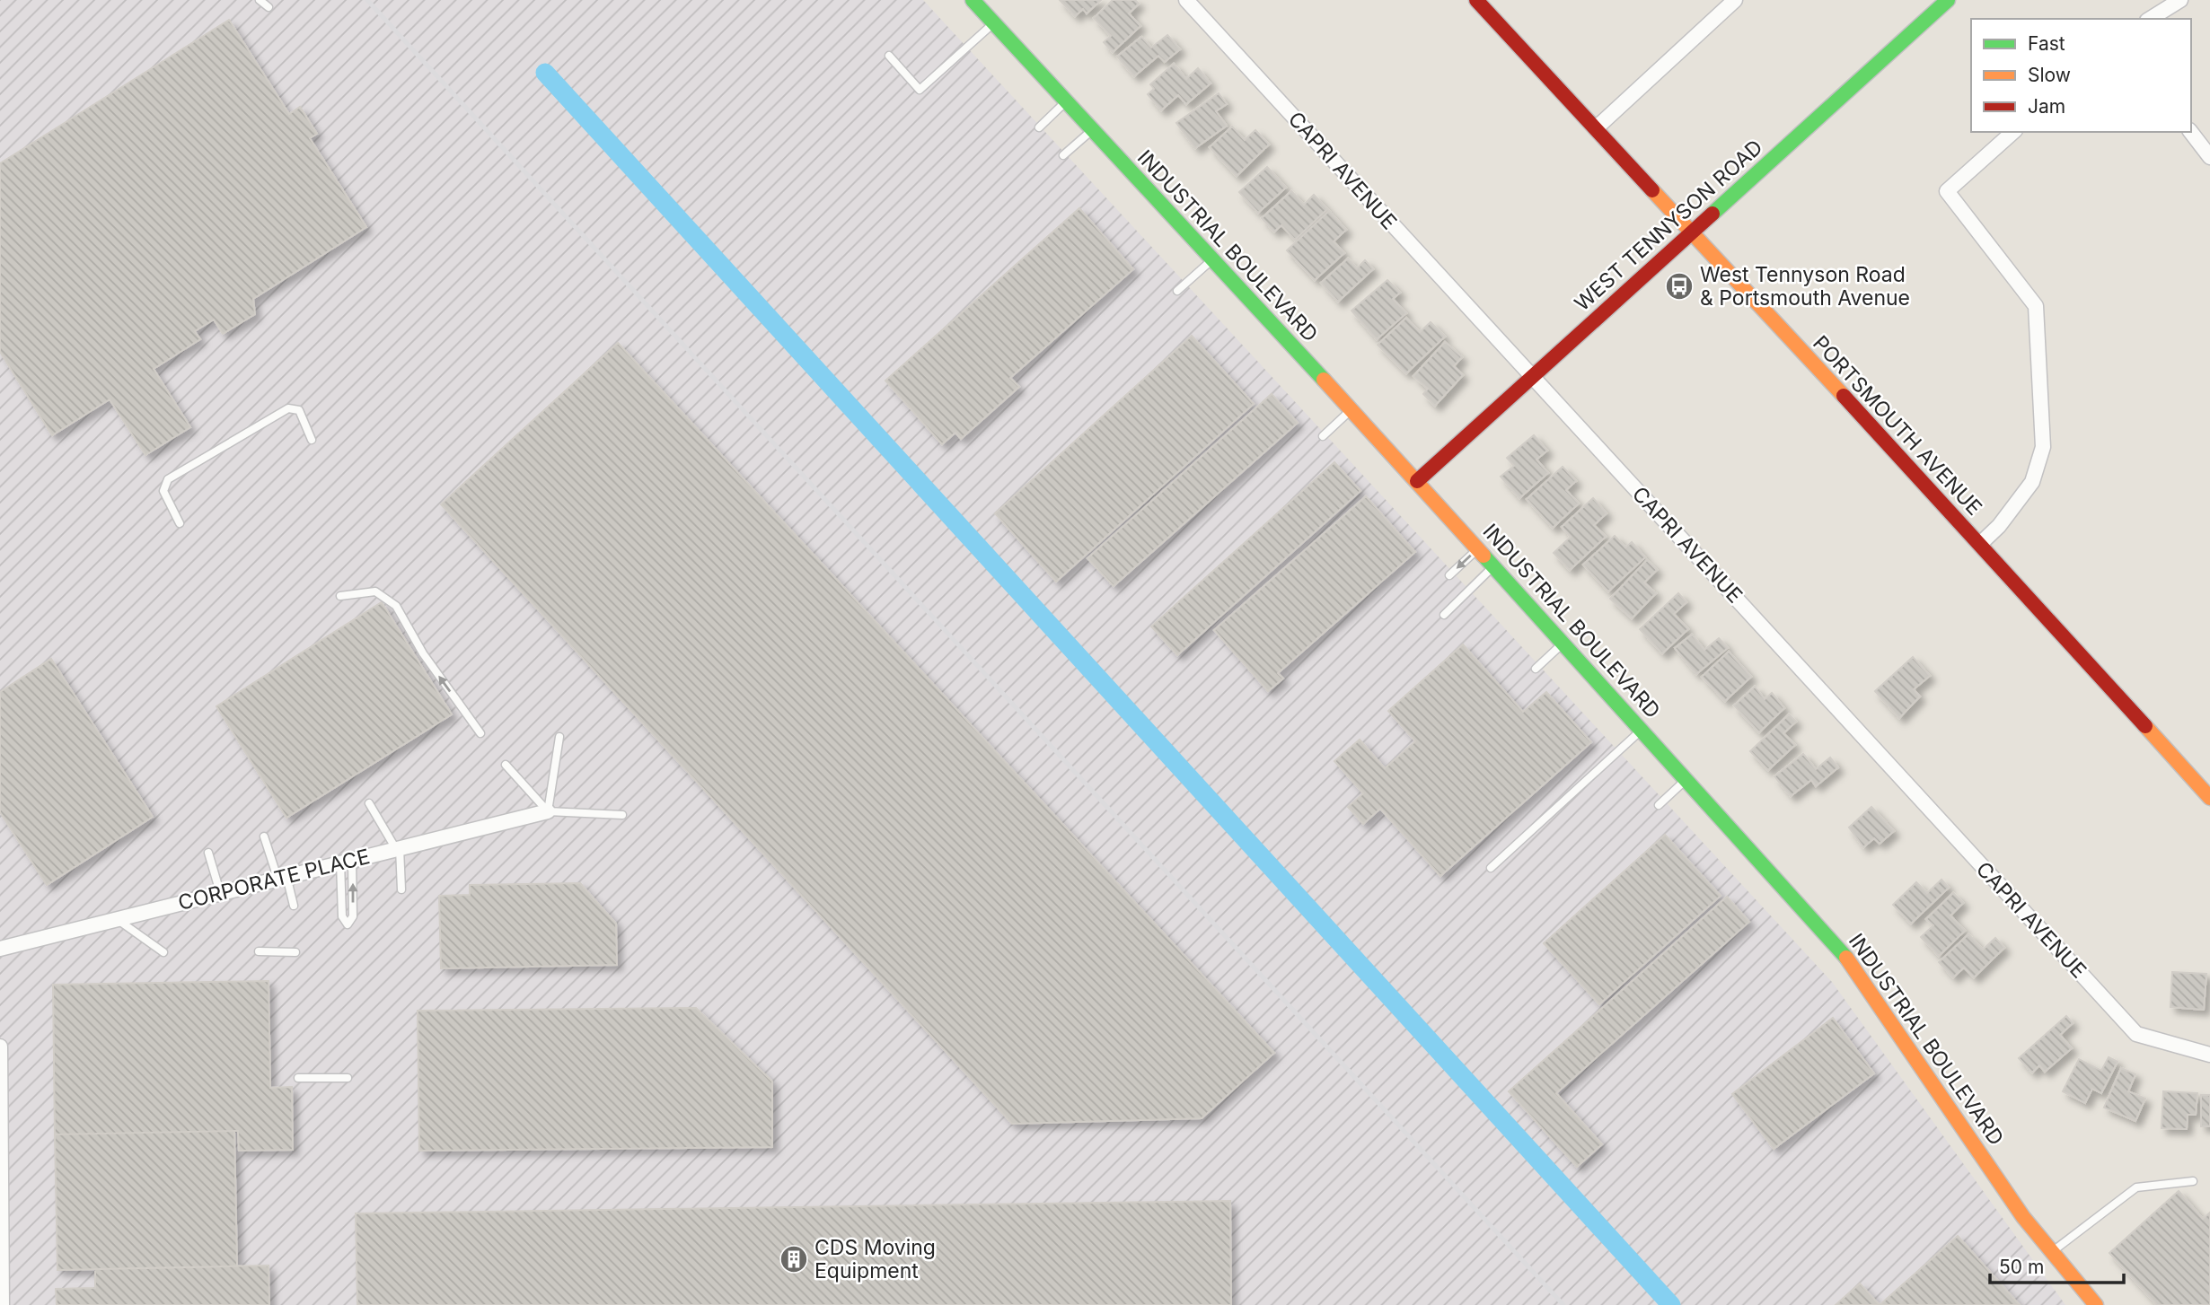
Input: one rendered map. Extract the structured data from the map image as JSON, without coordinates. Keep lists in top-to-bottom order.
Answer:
{
  "streets": {
    "main road": ["WEST TENNYSON ROAD", "INDUSTRIAL BOULEVARD", "PORTSMOUTH AVENUE"],
    "street": ["CAPRI AVENUE", "CORPORATE PLACE"]
  },
  "crossings": [
    ["CAPRI AVENUE", "WEST TENNYSON ROAD"],
    ["WEST TENNYSON ROAD", "INDUSTRIAL BOULEVARD"],
    ["WEST TENNYSON ROAD", "PORTSMOUTH AVENUE"]
  ],
  "places": {
    "bus stop": ["West Tennyson Road & Portsmouth Avenue"],
    "building": ["CDS Moving Equipment"]
  },
  "legend": ["Fast", "Slow", "Jam"],
  "scale_bar": "50 m"
}
